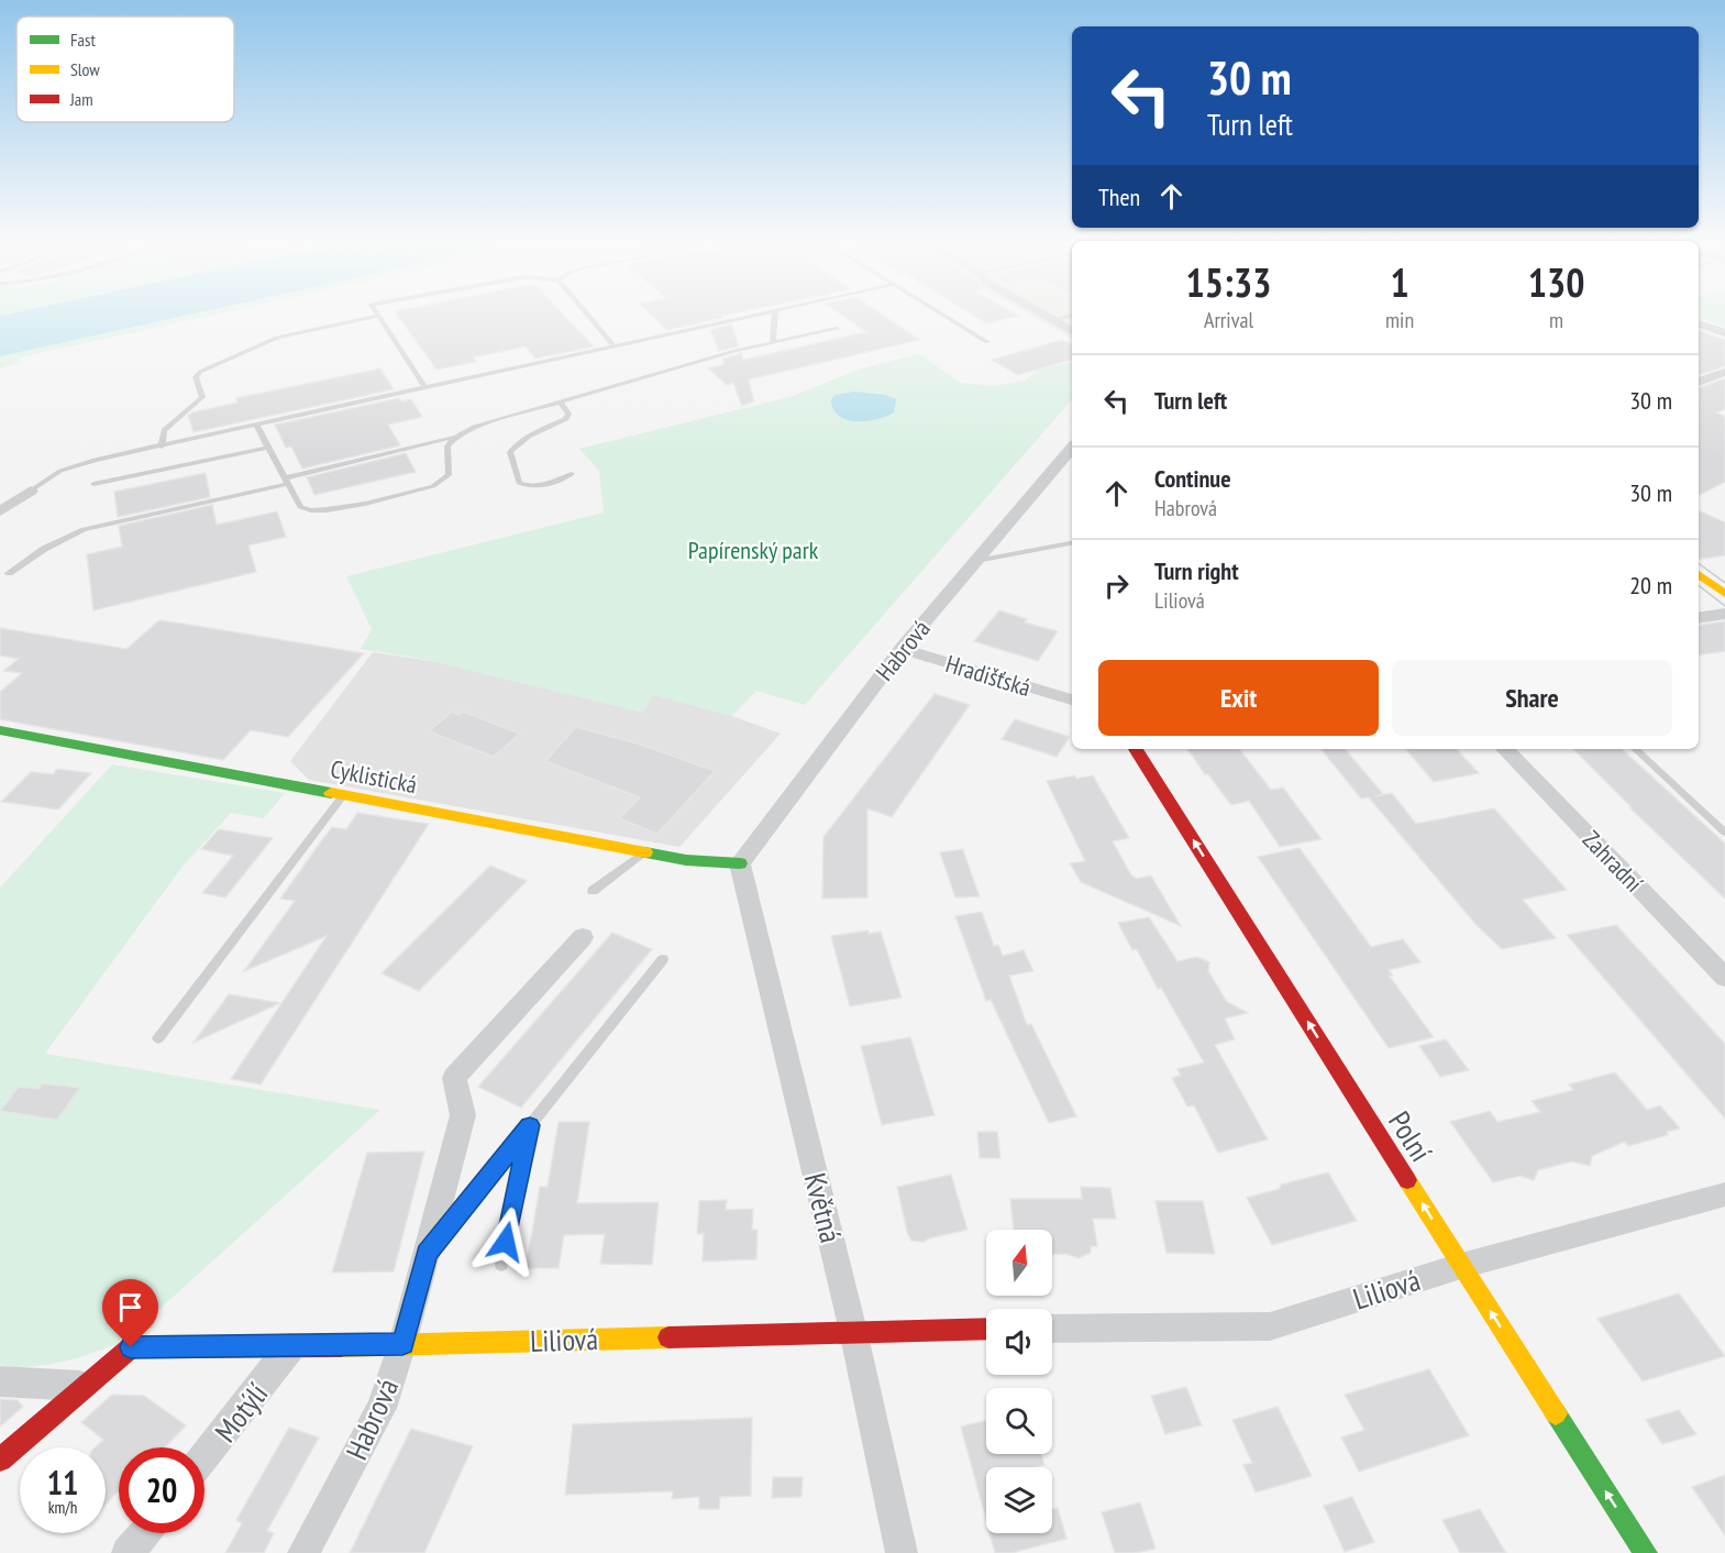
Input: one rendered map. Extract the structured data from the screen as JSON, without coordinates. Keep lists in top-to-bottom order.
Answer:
{
  "streets": {
    "street": [
      "Habrová",
      "Hradišťská",
      "Cyklistická",
      "Zahradní",
      "Polní",
      "Květná",
      "Liliová",
      "Motýlí"
    ]
  },
  "crossings": [
    ["Habrová", "Hradišťská"],
    ["Habrová", "Cyklistická"],
    ["Habrová", "Květná"],
    ["Habrová", "Liliová"],
    ["Cyklistická", "Květná"],
    ["Polní", "Liliová"],
    ["Květná", "Liliová"],
    ["Liliová", "Motýlí"]
  ],
  "one_way": ["Polní"],
  "parks": ["Papírenský park"],
  "legend": ["Fast", "Slow", "Jam"],
  "north": "top",
  "page": {
    "turn": ["30 m", "Turn left"],
    "then": "Then",
    "eta": [
      "15:33",
      "Arrival",
      "1",
      "min",
      "130",
      "m"
    ],
    "list": [
      {
        "name": "Turn left",
        "value": "30 m"
      },
      {
        "name": "Continue",
        "note": "Habrová",
        "value": "30 m"
      },
      {
        "name": "Turn right",
        "note": "Liliová",
        "value": "20 m"
      }
    ],
    "buttons": ["Exit", "Share"],
    "speed": "11 km/h",
    "limit": "20"
  }
}
